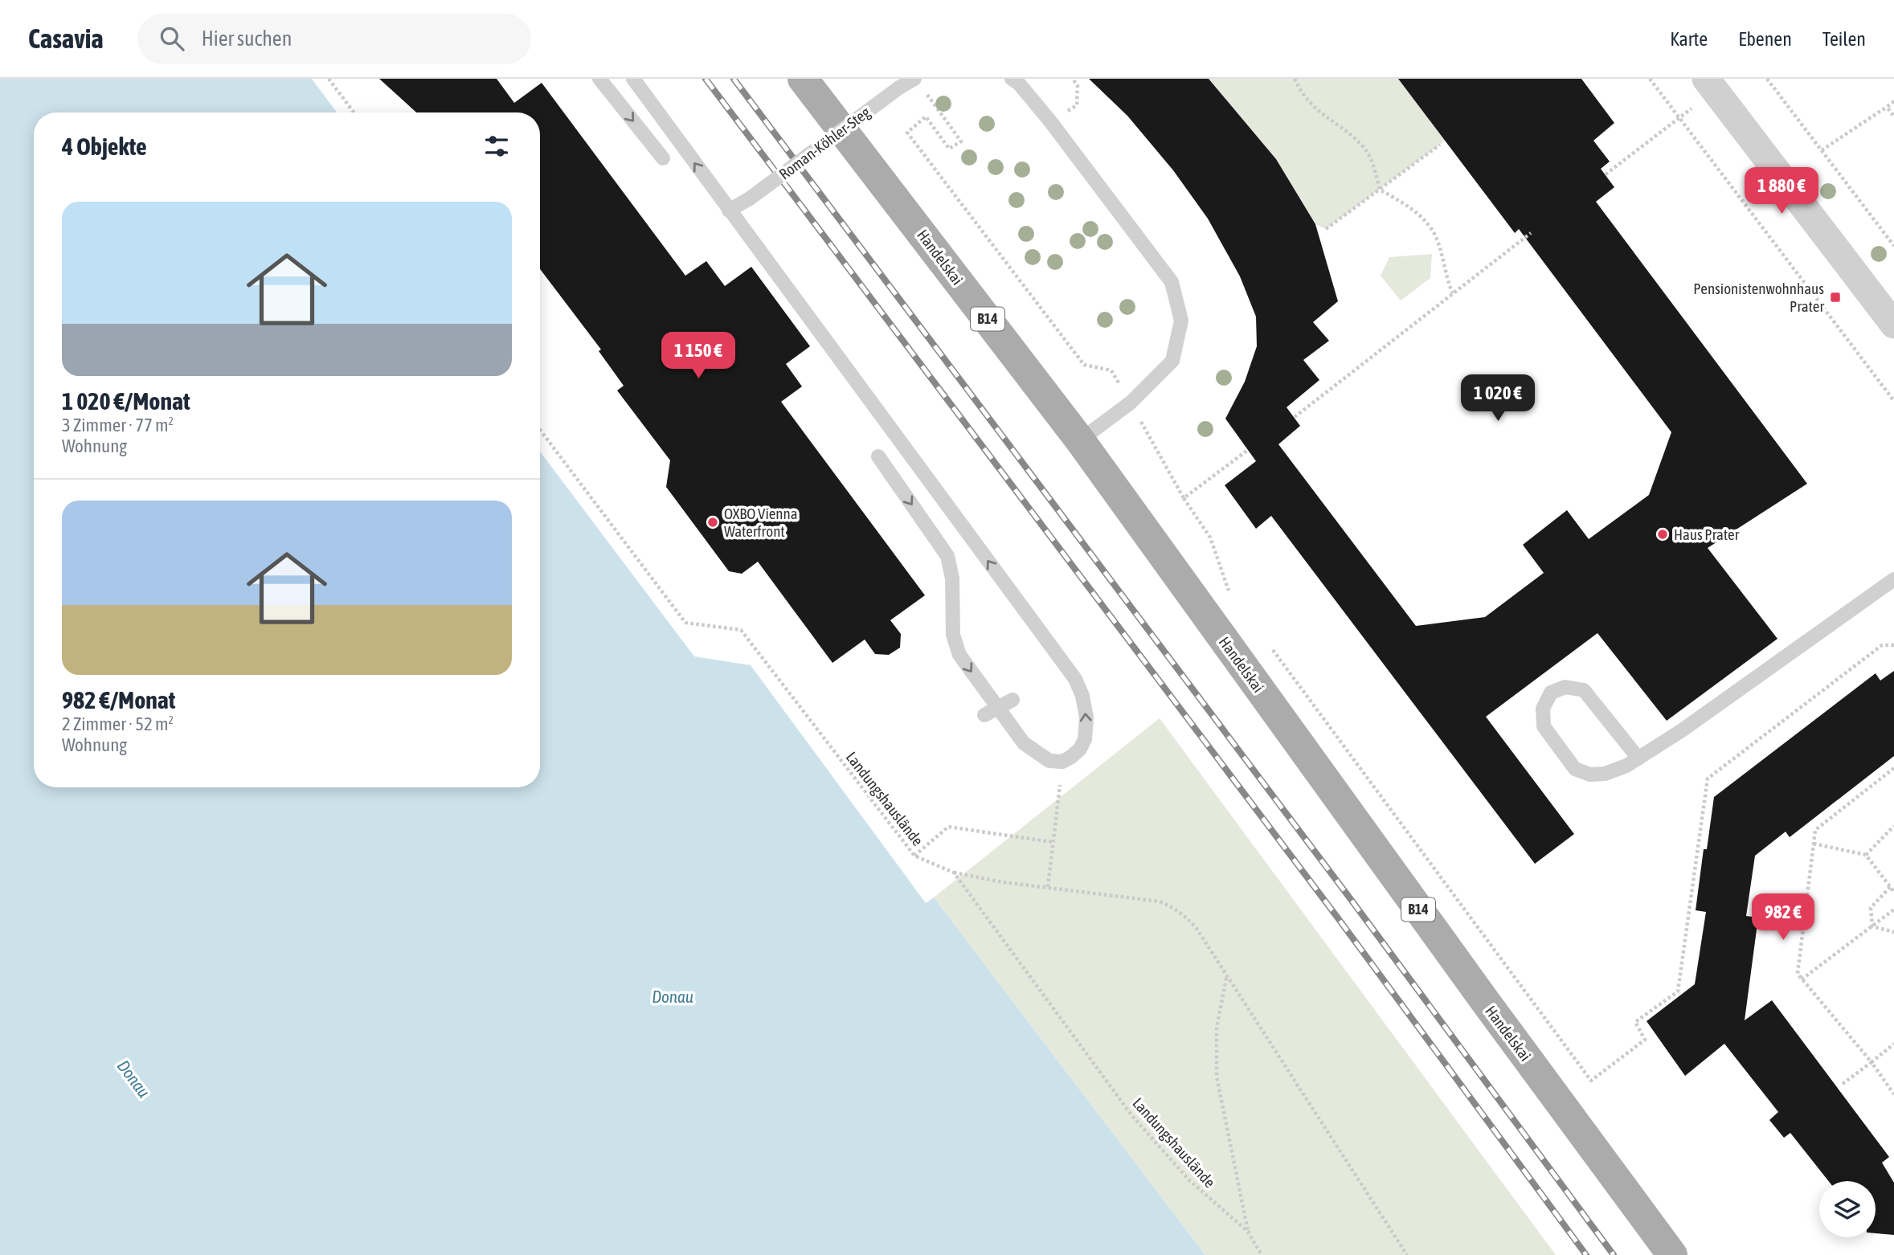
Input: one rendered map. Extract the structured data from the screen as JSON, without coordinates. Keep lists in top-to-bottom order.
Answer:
{
  "streets": {
    "main road": ["Handelskai", "B14"],
    "lane": ["Roman-Köhler-Steg"],
    "path": ["Landungshauslände"]
  },
  "water": ["Donau"],
  "places": {
    "transit": ["Pensionistenwohnhaus Prater"],
    "other": ["OXBO Vienna Waterfront", "Haus Prater"]
  },
  "page": {
    "header": "Casavia",
    "search": "Hier suchen",
    "nav": ["Karte", "Ebenen", "Teilen"],
    "heading": "4 Objekte",
    "price": [
      "1 880 €",
      "1 150 €",
      "1 020 €",
      "982 €"
    ],
    "list": [
      {
        "name": "1 020 €/Monat",
        "note": "3 Zimmer · 77 m² · Wohnung"
      },
      {
        "name": "982 €/Monat",
        "note": "2 Zimmer · 52 m² · Wohnung"
      }
    ]
  }
}
